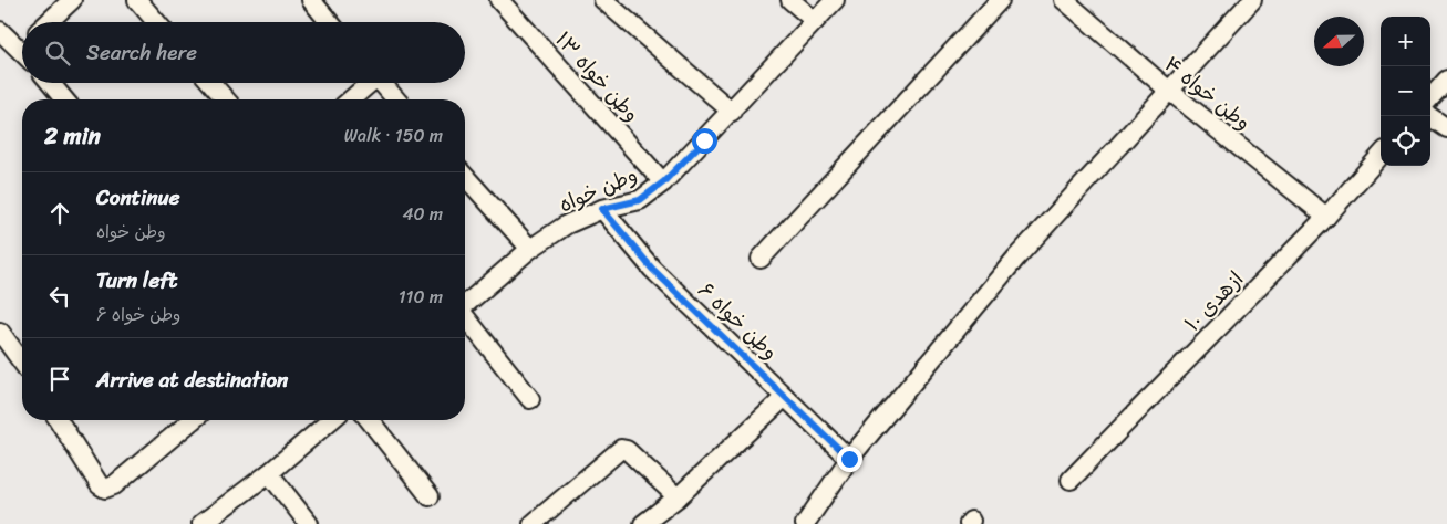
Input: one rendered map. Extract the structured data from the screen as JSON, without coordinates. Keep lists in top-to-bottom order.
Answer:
{
  "streets": {
    "street": [
      "وطن خواه ۱۳",
      "وطن خواه ۴",
      "وطن خواه",
      "ازهدی ۱۰",
      "وطن خواه ۶"
    ]
  },
  "crossings": [
    ["وطن خواه ۱۳", "وطن خواه"],
    ["وطن خواه ۴", "ازهدی ۱۰"],
    ["وطن خواه", "وطن خواه ۶"]
  ],
  "north": "left",
  "page": {
    "map_buttons": ["+", "−"],
    "search": "Search here",
    "heading": ["2 min", "Walk · 150 m"],
    "list": [
      ["Continue", "وطن خواه", "40 m"],
      ["Turn left", "وطن خواه ۶", "110 m"],
      "Arrive at destination"
    ]
  }
}
